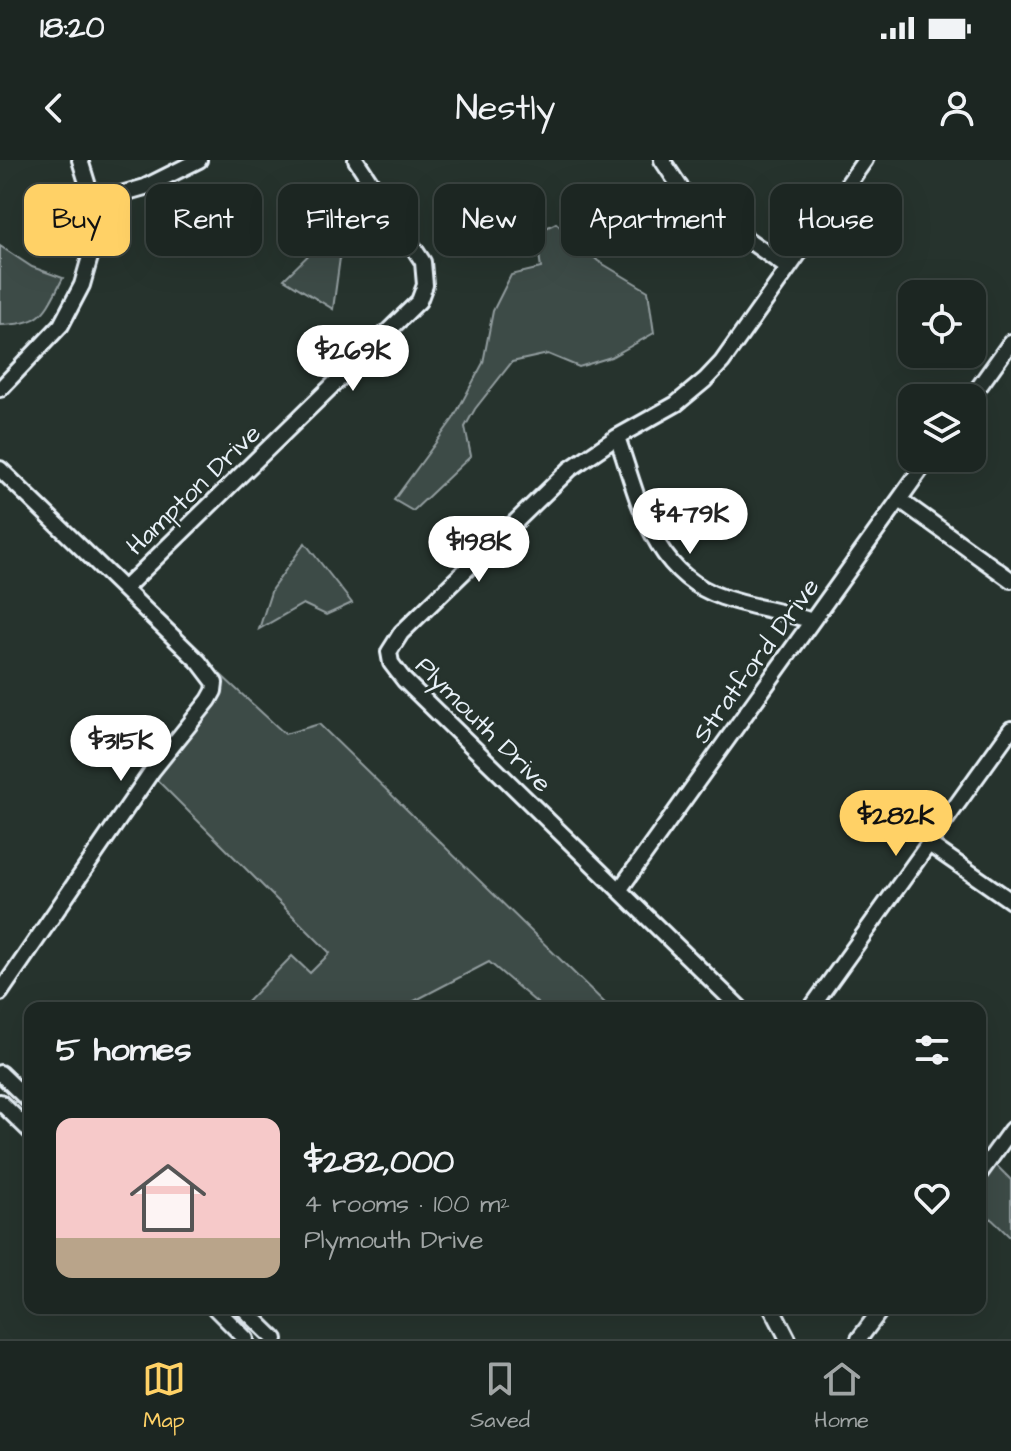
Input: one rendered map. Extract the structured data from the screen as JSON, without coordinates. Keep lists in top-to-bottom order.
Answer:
{
  "streets": {
    "street": ["Hampton Drive", "Stratford Drive", "Plymouth Drive"]
  },
  "crossings": [
    ["Stratford Drive", "Plymouth Drive"]
  ],
  "page": {
    "status": "18:20",
    "header": "Nestly",
    "chip": [
      "Buy",
      "Rent",
      "Filters",
      "New",
      "Apartment",
      "House"
    ],
    "price": [
      "$269K",
      "$479K",
      "$198K",
      "$315K",
      "$282K"
    ],
    "heading": "5 homes",
    "list": [
      {
        "name": "$282,000",
        "note": "4 rooms · 100 m² · Plymouth Drive"
      }
    ],
    "tabs": ["Map", "Saved", "Home"]
  }
}
